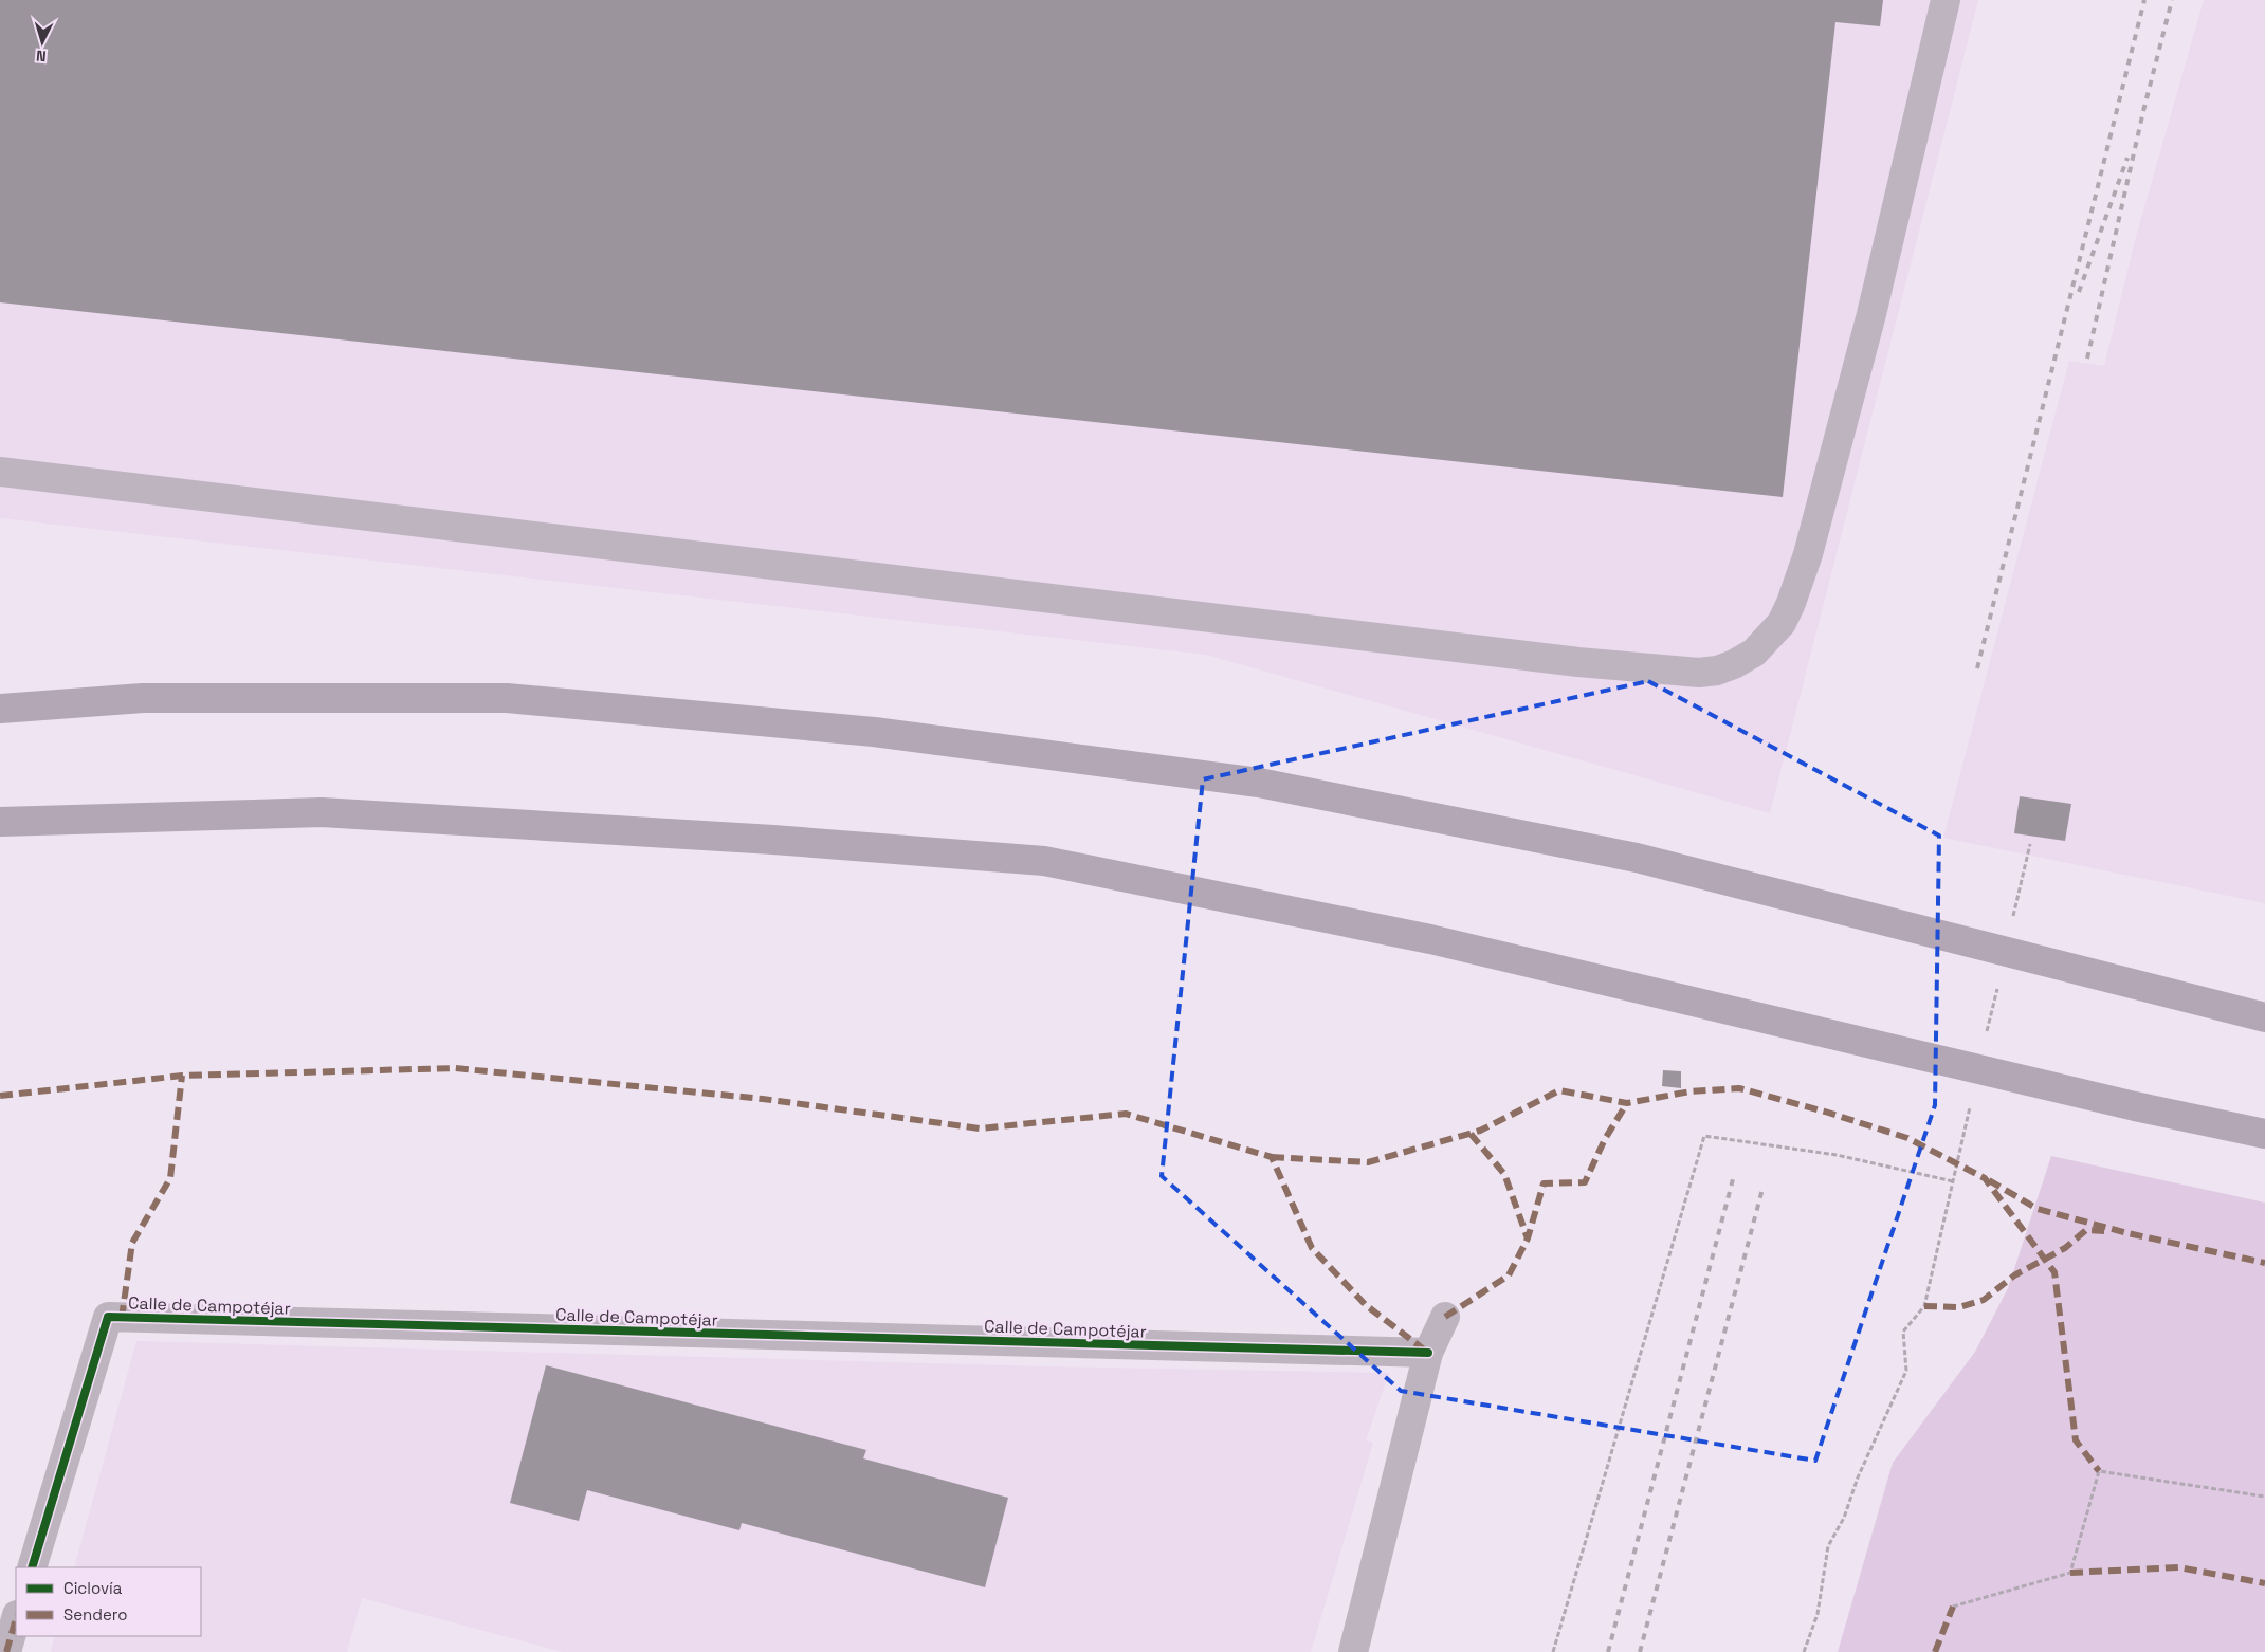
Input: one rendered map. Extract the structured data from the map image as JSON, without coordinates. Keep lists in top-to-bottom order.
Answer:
{
  "streets": {
    "street": ["Calle de Campotéjar"]
  },
  "legend": ["Ciclovía", "Sendero"],
  "north": "bottom"
}
